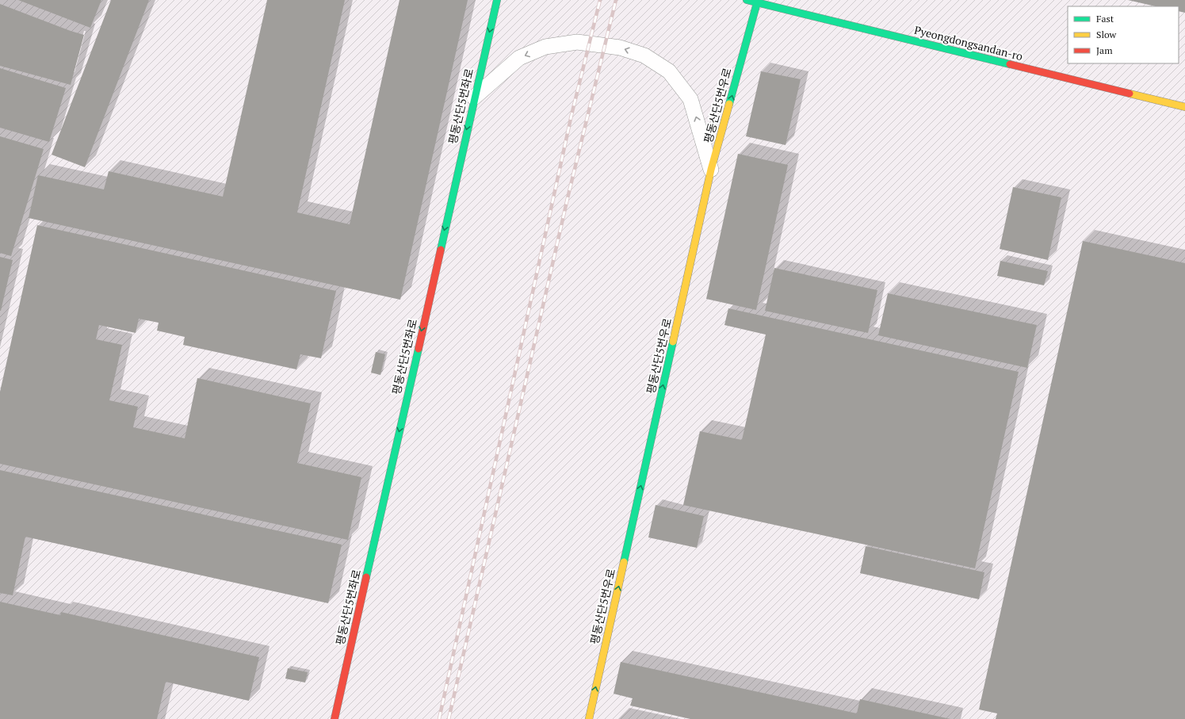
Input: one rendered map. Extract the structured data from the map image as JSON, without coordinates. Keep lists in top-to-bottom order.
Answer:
{
  "streets": {
    "street": ["Pyeongdongsandan-ro", "평동산단5번우로", "평동산단5번좌로"]
  },
  "crossings": [
    ["Pyeongdongsandan-ro", "평동산단5번우로"]
  ],
  "one_way": ["평동산단5번우로", "평동산단5번좌로"],
  "legend": ["Fast", "Slow", "Jam"]
}
